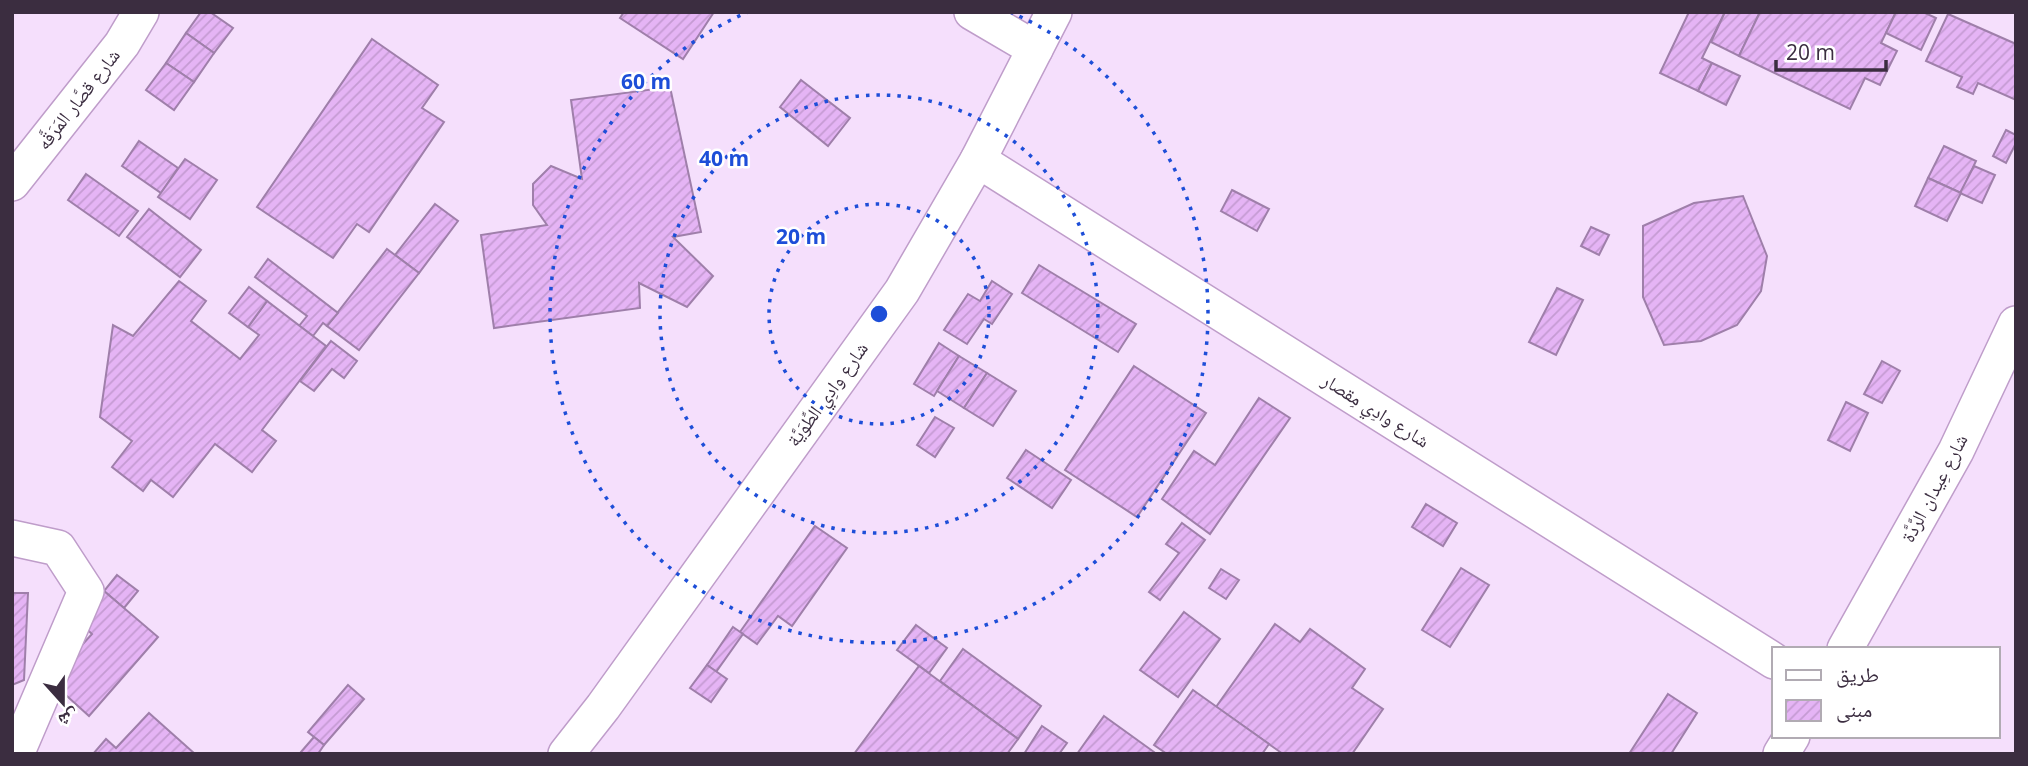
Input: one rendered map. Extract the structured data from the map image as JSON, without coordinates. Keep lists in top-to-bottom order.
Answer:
{
  "streets": {
    "street": [
      "شارع قصَّار المَرَقَّه",
      "شارع وادِي الطِّوَيَّة",
      "شارع وادِي مِقصار",
      "شارع عِيدان الرَّدَّة"
    ]
  },
  "crossings": [
    ["شارع وادِي الطِّوَيَّة", "شارع وادِي مِقصار"]
  ],
  "legend": ["طريق", "مبنى"],
  "scale_bar": "20 m",
  "north": "bottom",
  "rings": ["60 m", "40 m", "20 m"]
}
